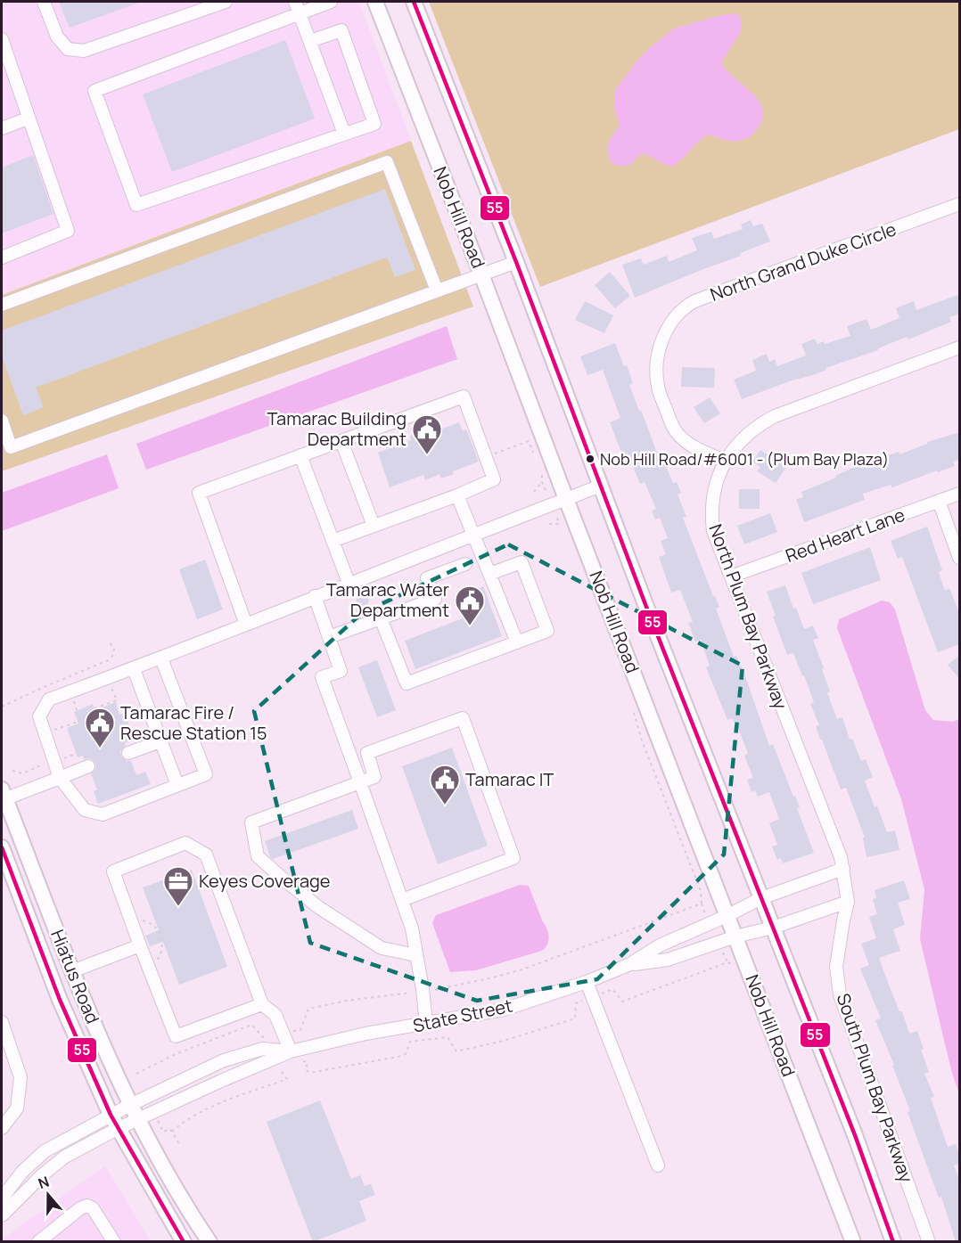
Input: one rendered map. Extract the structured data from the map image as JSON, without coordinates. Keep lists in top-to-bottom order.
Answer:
{
  "streets": {
    "main road": ["Nob Hill Road", "Hiatus Road"],
    "street": [
      "North Grand Duke Circle",
      "Red Heart Lane",
      "North Plum Bay Parkway",
      "State Street",
      "South Plum Bay Parkway"
    ]
  },
  "crossings": [
    ["Nob Hill Road", "State Street"],
    ["North Grand Duke Circle", "North Plum Bay Parkway"],
    ["Red Heart Lane", "North Plum Bay Parkway"],
    ["North Plum Bay Parkway", "State Street"],
    ["North Plum Bay Parkway", "South Plum Bay Parkway"],
    ["Hiatus Road", "State Street"],
    ["State Street", "South Plum Bay Parkway"]
  ],
  "places": {
    "public building": [
      "Tamarac Building Department",
      "Tamarac Water Department",
      "Tamarac Fire / Rescue Station 15",
      "Tamarac IT"
    ],
    "other": ["Nob Hill Road/#6001 - (Plum Bay Plaza)"],
    "office": ["Keyes Coverage"]
  },
  "lines": ["transit line 55"],
  "north": "top"
}
